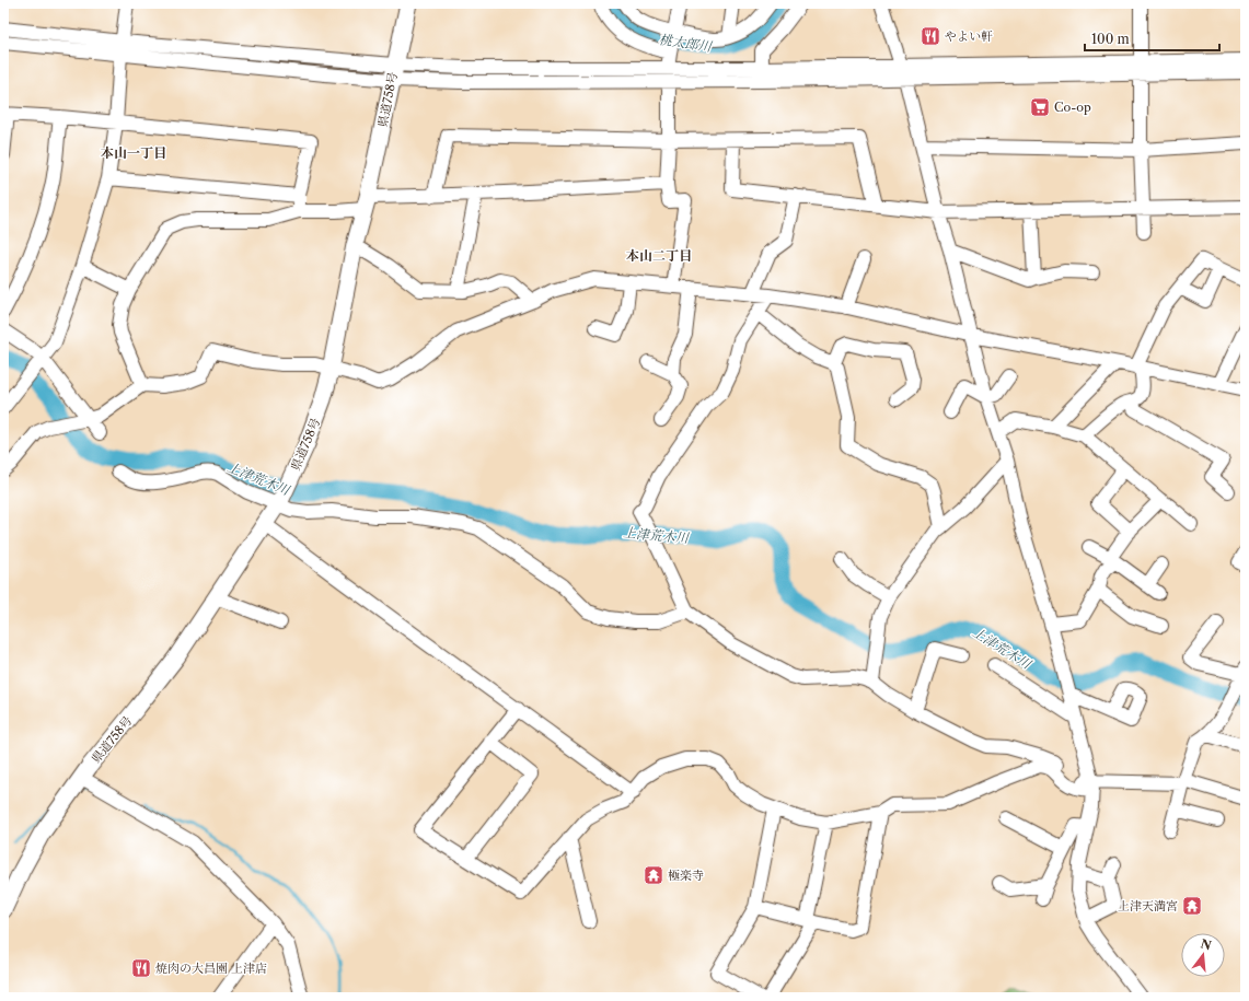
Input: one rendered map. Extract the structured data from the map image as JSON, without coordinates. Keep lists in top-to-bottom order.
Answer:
{
  "streets": {
    "main road": ["県道758号"]
  },
  "districts": ["本山一丁目", "本山二丁目"],
  "water": ["桃太郎川", "上津荒木川"],
  "places": {
    "restaurant": ["やよい軒", "焼肉の大昌園 上津店"],
    "supermarket": ["Co-op"],
    "temple": ["極楽寺", "上津天満宮"]
  },
  "scale_bar": "100 m",
  "north": "top"
}
